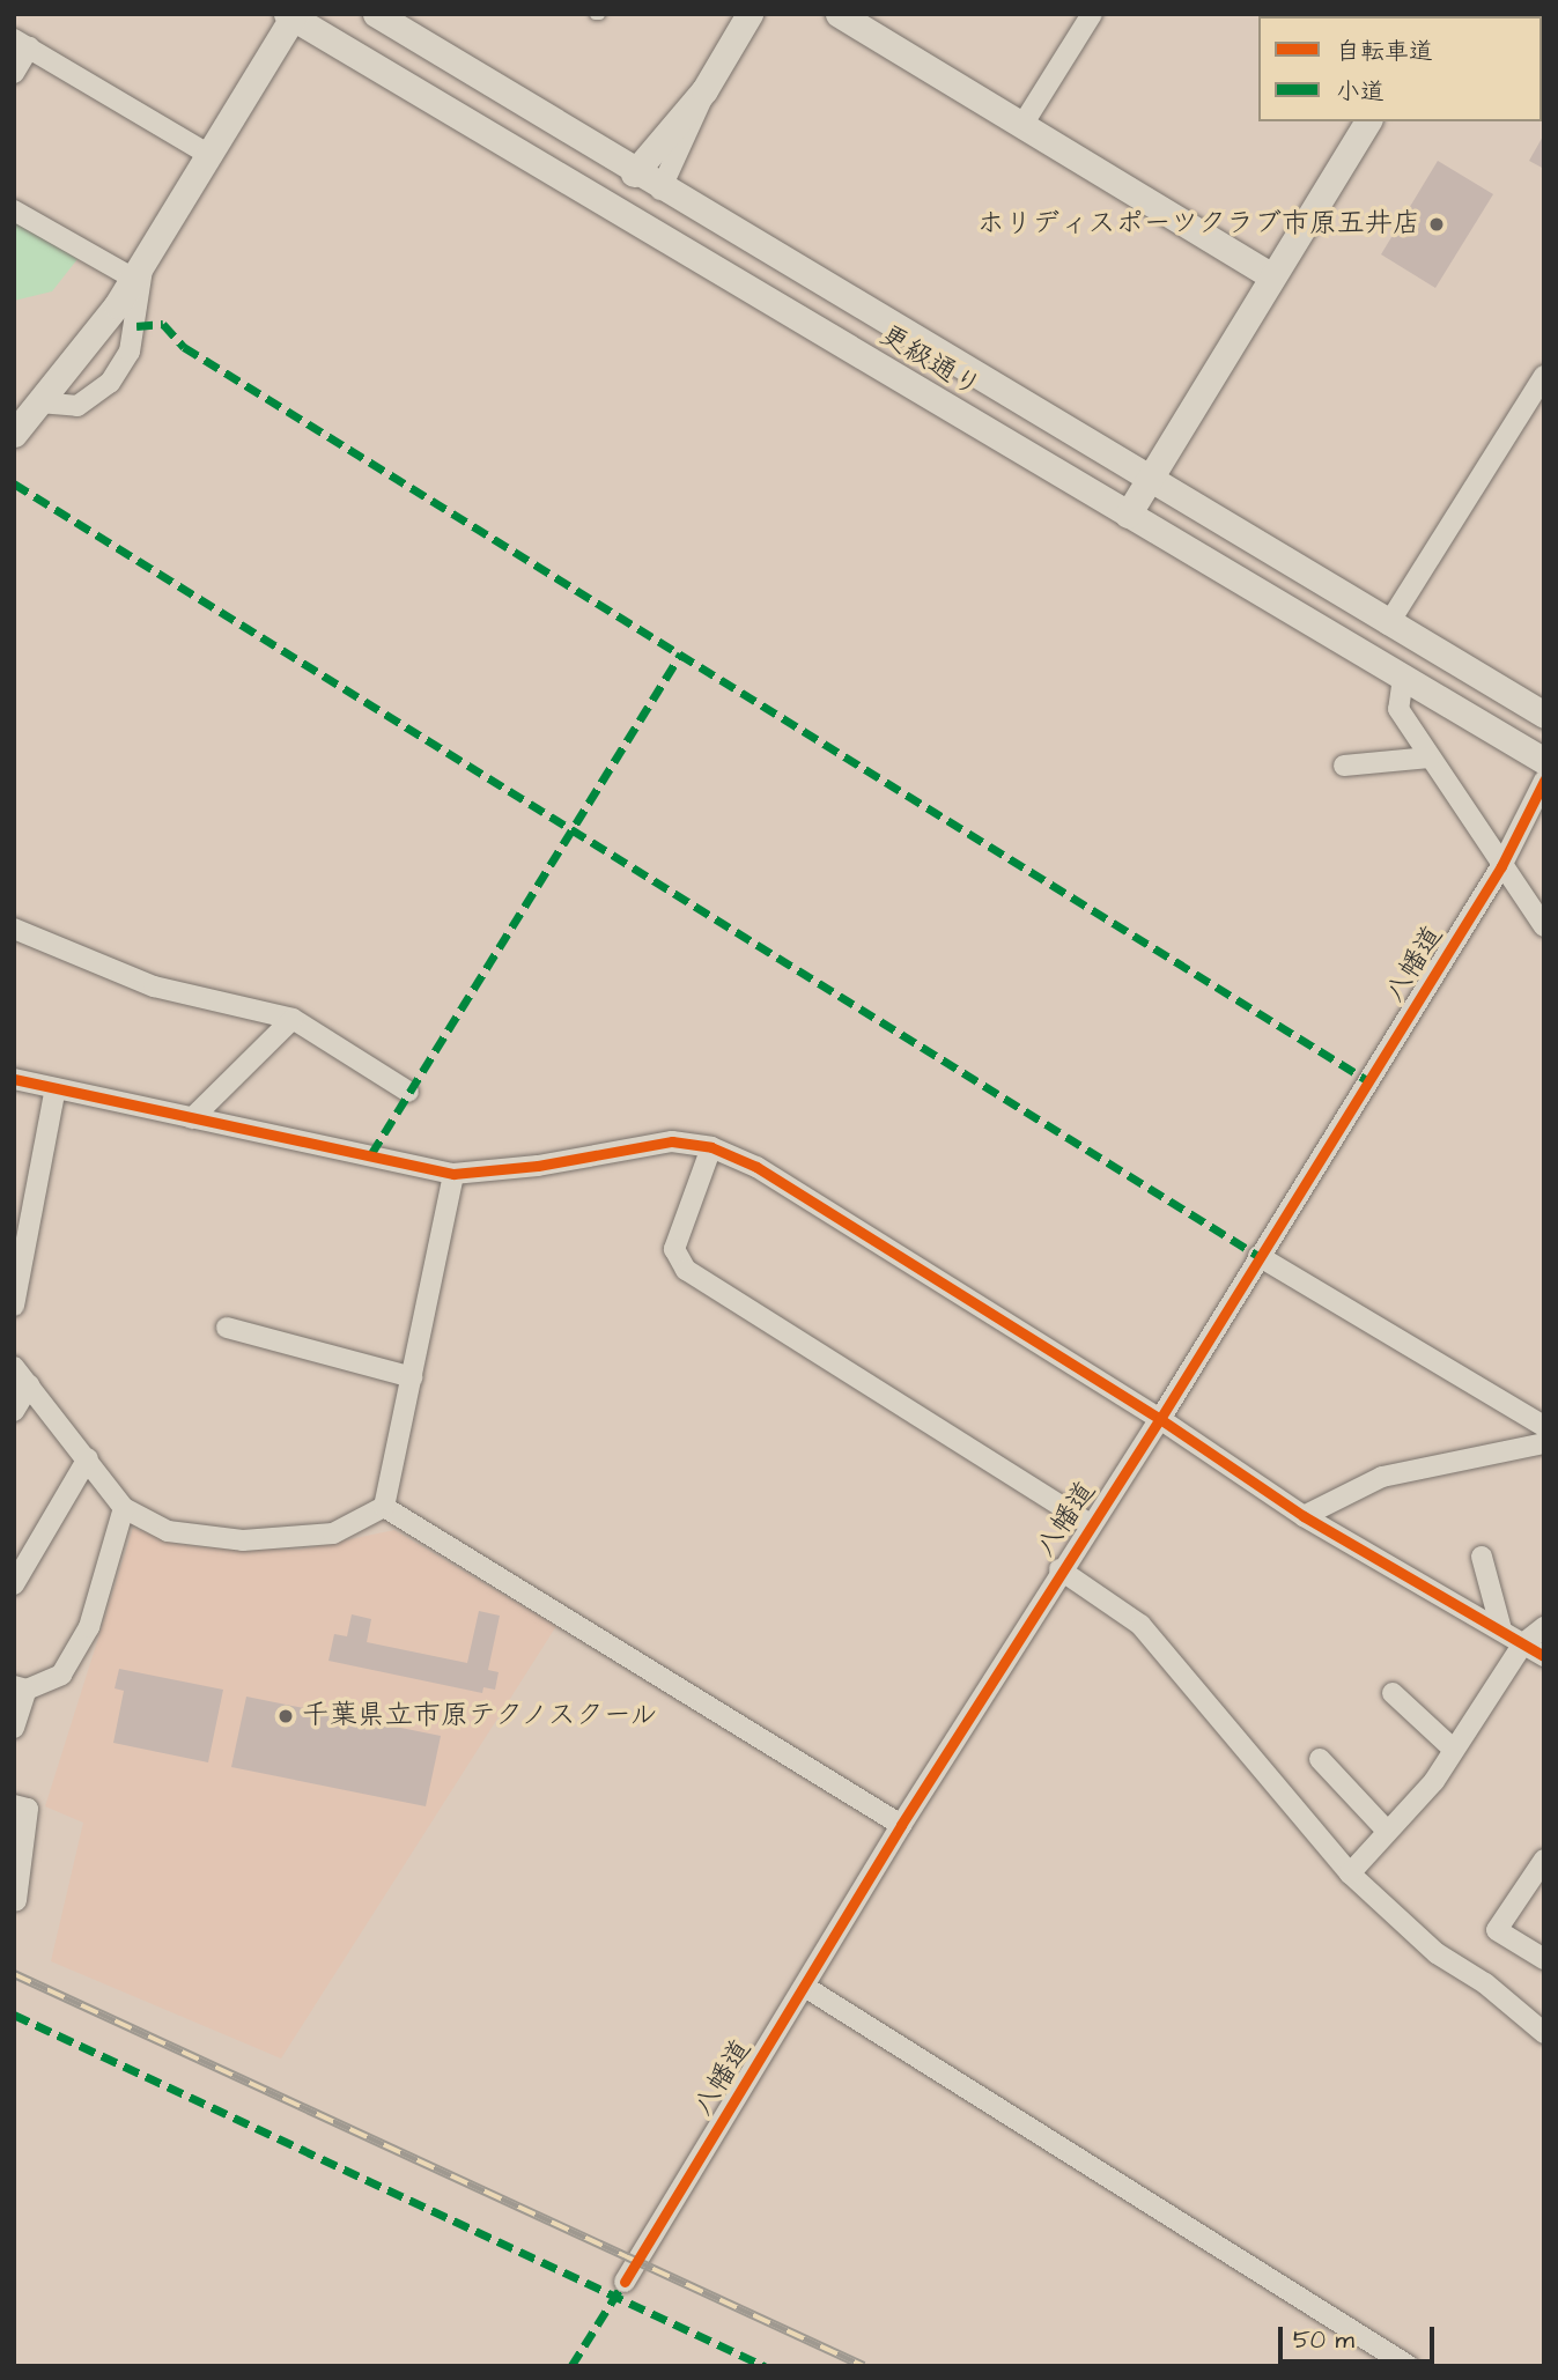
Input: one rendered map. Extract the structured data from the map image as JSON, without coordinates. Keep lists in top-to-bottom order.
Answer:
{
  "streets": {
    "street": ["更級通り", "八幡道"]
  },
  "places": ["ホリディスポーツクラブ市原五井店", "千葉県立市原テクノスクール"],
  "legend": ["自転車道", "小道"],
  "scale_bar": "50 m"
}
